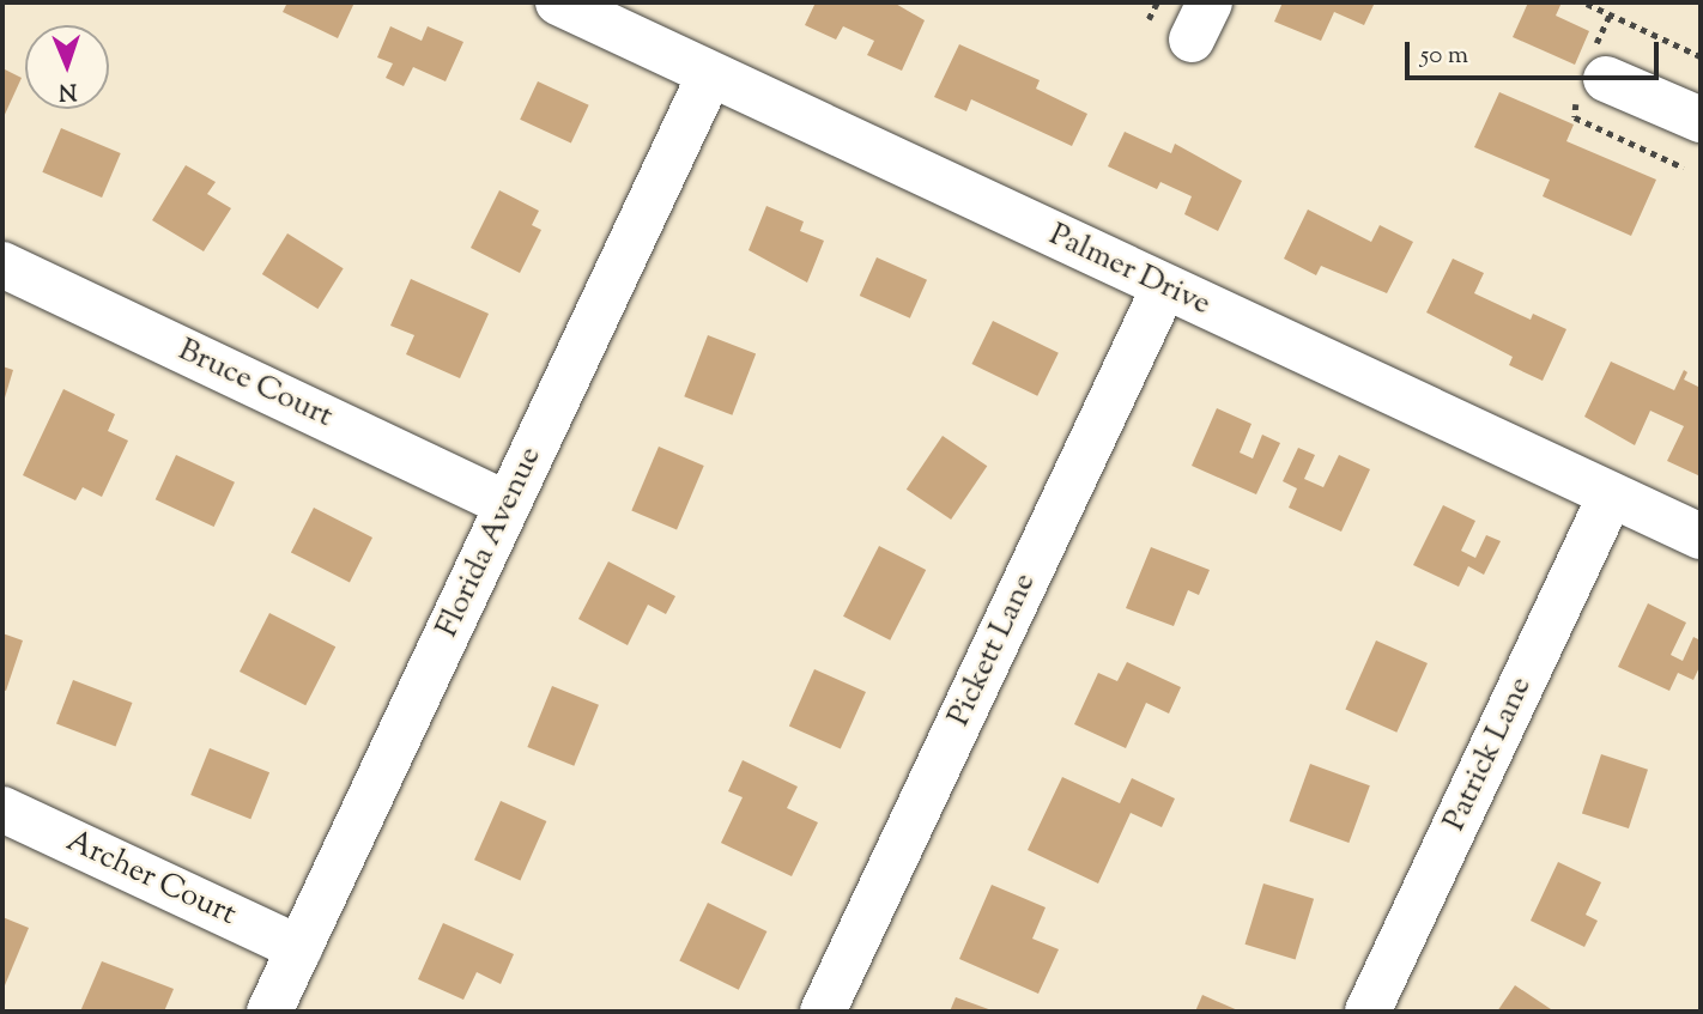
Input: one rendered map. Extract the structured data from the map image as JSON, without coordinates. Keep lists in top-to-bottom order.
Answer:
{
  "streets": {
    "street": [
      "Palmer Drive",
      "Bruce Court",
      "Florida Avenue",
      "Pickett Lane",
      "Patrick Lane",
      "Archer Court"
    ]
  },
  "crossings": [
    ["Palmer Drive", "Florida Avenue"],
    ["Palmer Drive", "Pickett Lane"],
    ["Palmer Drive", "Patrick Lane"],
    ["Bruce Court", "Florida Avenue"],
    ["Florida Avenue", "Archer Court"]
  ],
  "scale_bar": "50 m",
  "north": "bottom"
}
